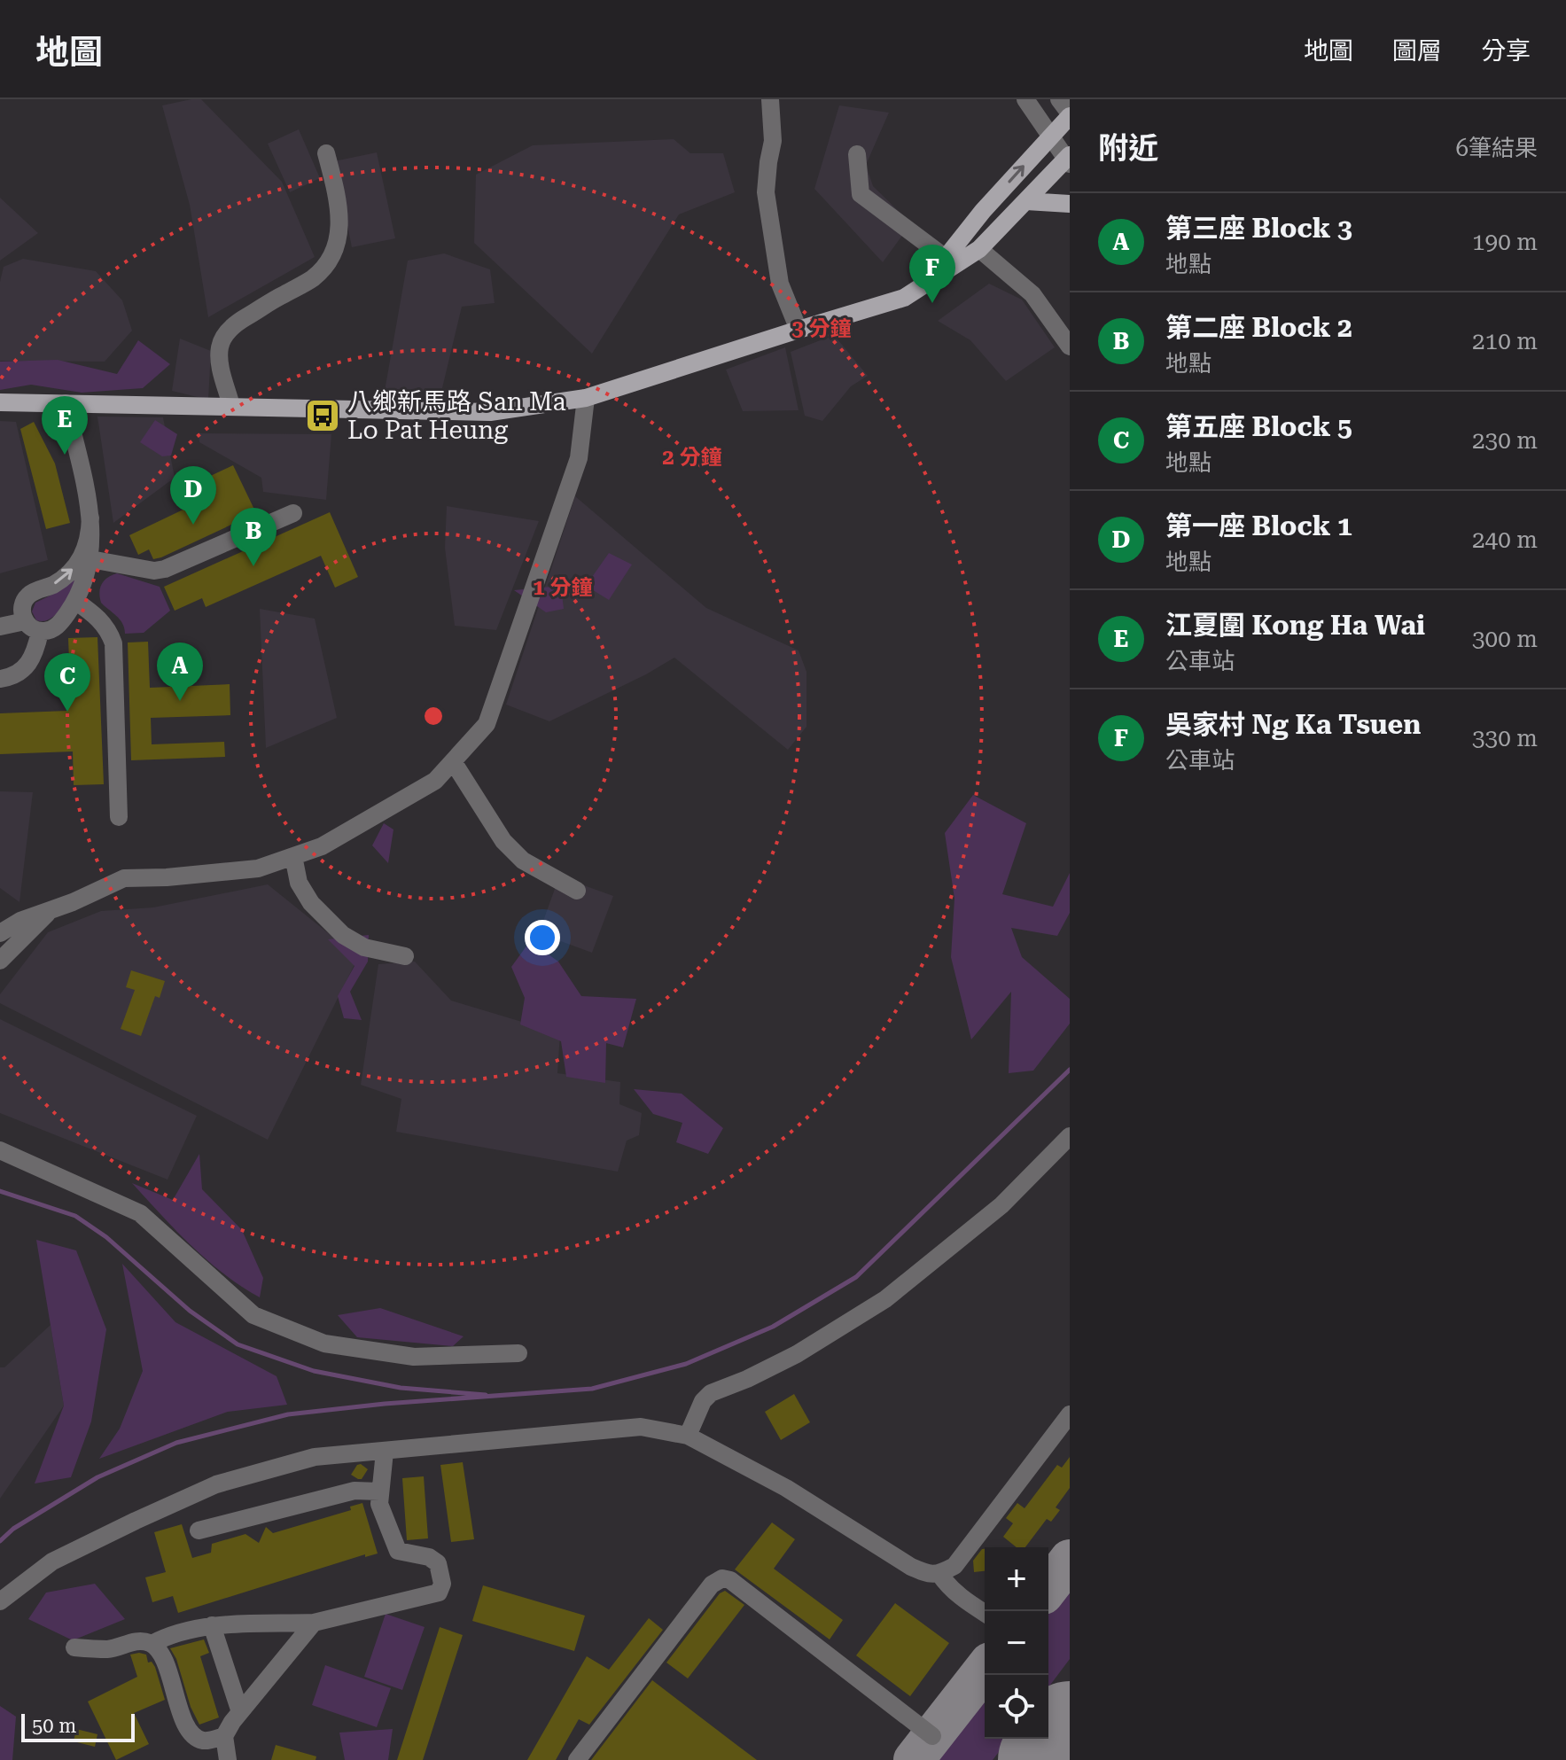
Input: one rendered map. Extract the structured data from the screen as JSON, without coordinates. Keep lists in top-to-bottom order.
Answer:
{
  "places": {
    "bus stop": ["八鄉新馬路 San Ma Lo Pat Heung"]
  },
  "scale_bar": "50 m",
  "page": {
    "header": "地圖",
    "nav": ["地圖", "圖層", "分享"],
    "heading": ["附近", "6筆結果"],
    "list": [
      {
        "mark": "A",
        "name": "第三座 Block 3",
        "note": "地點",
        "value": "190 m"
      },
      {
        "mark": "B",
        "name": "第二座 Block 2",
        "note": "地點",
        "value": "210 m"
      },
      {
        "mark": "C",
        "name": "第五座 Block 5",
        "note": "地點",
        "value": "230 m"
      },
      {
        "mark": "D",
        "name": "第一座 Block 1",
        "note": "地點",
        "value": "240 m"
      },
      {
        "mark": "E",
        "name": "江夏圍 Kong Ha Wai",
        "note": "公車站",
        "value": "300 m"
      },
      {
        "mark": "F",
        "name": "吳家村 Ng Ka Tsuen",
        "note": "公車站",
        "value": "330 m"
      }
    ],
    "pins": [
      "F",
      "E",
      "D",
      "B",
      "A",
      "C"
    ],
    "map_buttons": ["+", "−"],
    "scale": "50 m"
  },
  "rings": ["3 分鐘", "2 分鐘", "1 分鐘"]
}
